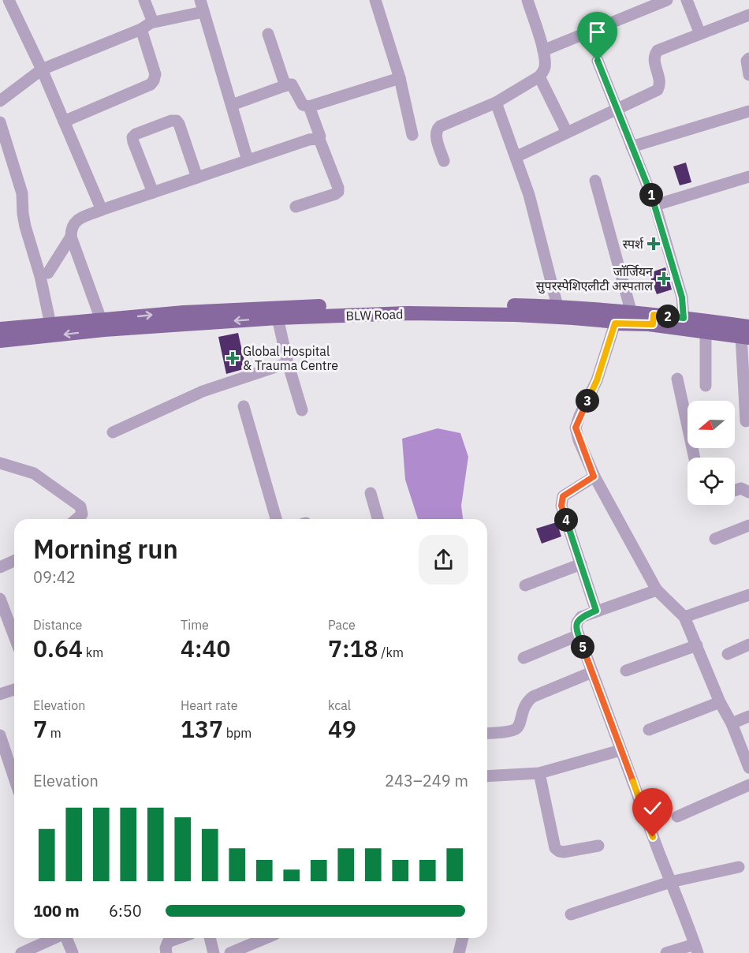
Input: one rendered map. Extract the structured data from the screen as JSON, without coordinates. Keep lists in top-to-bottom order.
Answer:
{
  "streets": {
    "main road": ["BLW Road"]
  },
  "places": {
    "health": ["स्पर्श", "जाॅर्जियन सुपरस्पेशिएलीटी अस्पताल", "Global Hospital & Trauma Centre"]
  },
  "north": "left",
  "page": {
    "pins": [
      "1",
      "2",
      "3",
      "4",
      "5"
    ],
    "heading": ["Morning run", "09:42"],
    "stats": [
      ["Distance", "0.64 km"],
      ["Time", "4:40"],
      ["Pace", "7:18 /km"],
      ["Elevation", "7 m"],
      ["Heart rate", "137 bpm"],
      ["kcal", "49"]
    ],
    "chart": ["Elevation", "243–249 m"],
    "list": [
      {
        "name": "100 m",
        "note": "6:50"
      }
    ]
  }
}
